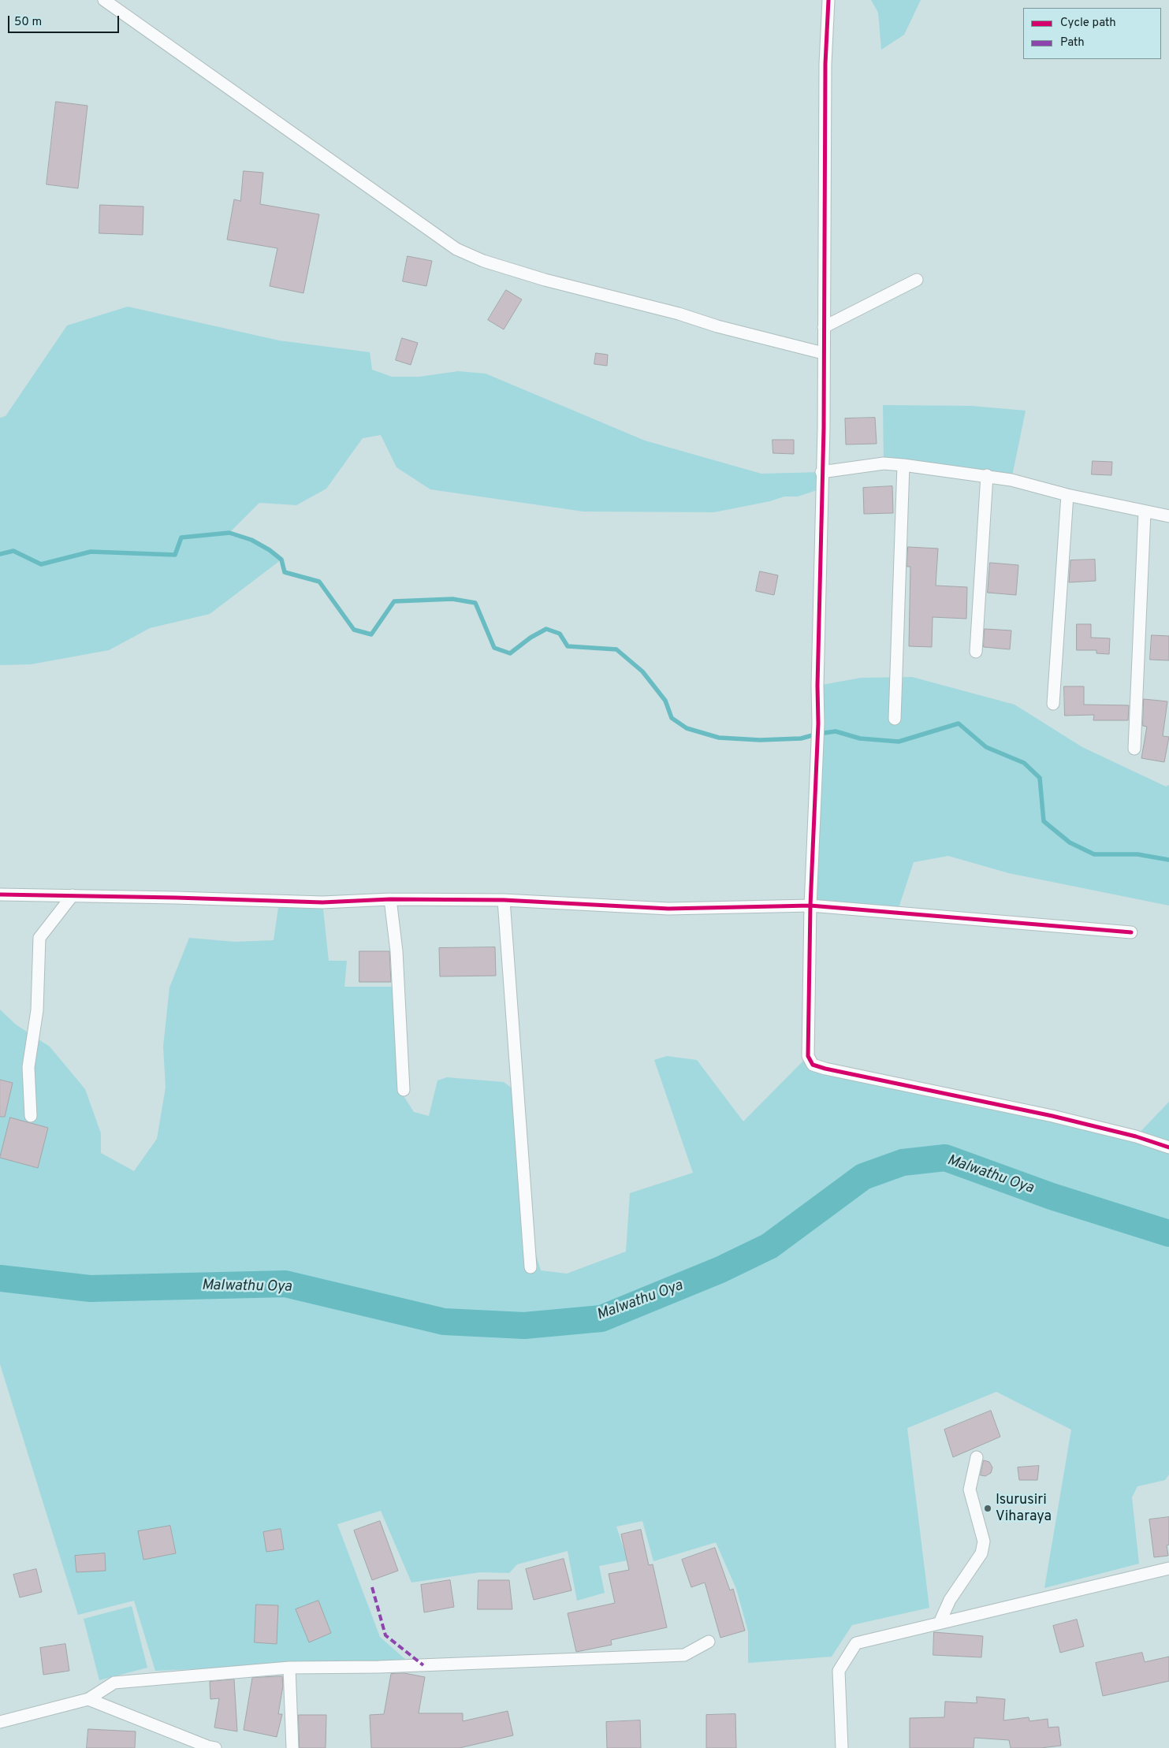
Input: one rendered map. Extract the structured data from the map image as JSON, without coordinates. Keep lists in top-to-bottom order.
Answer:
{
  "water": ["Malwathu Oya"],
  "places": ["Isurusiri Viharaya"],
  "legend": ["Cycle path", "Path"],
  "scale_bar": "50 m"
}
